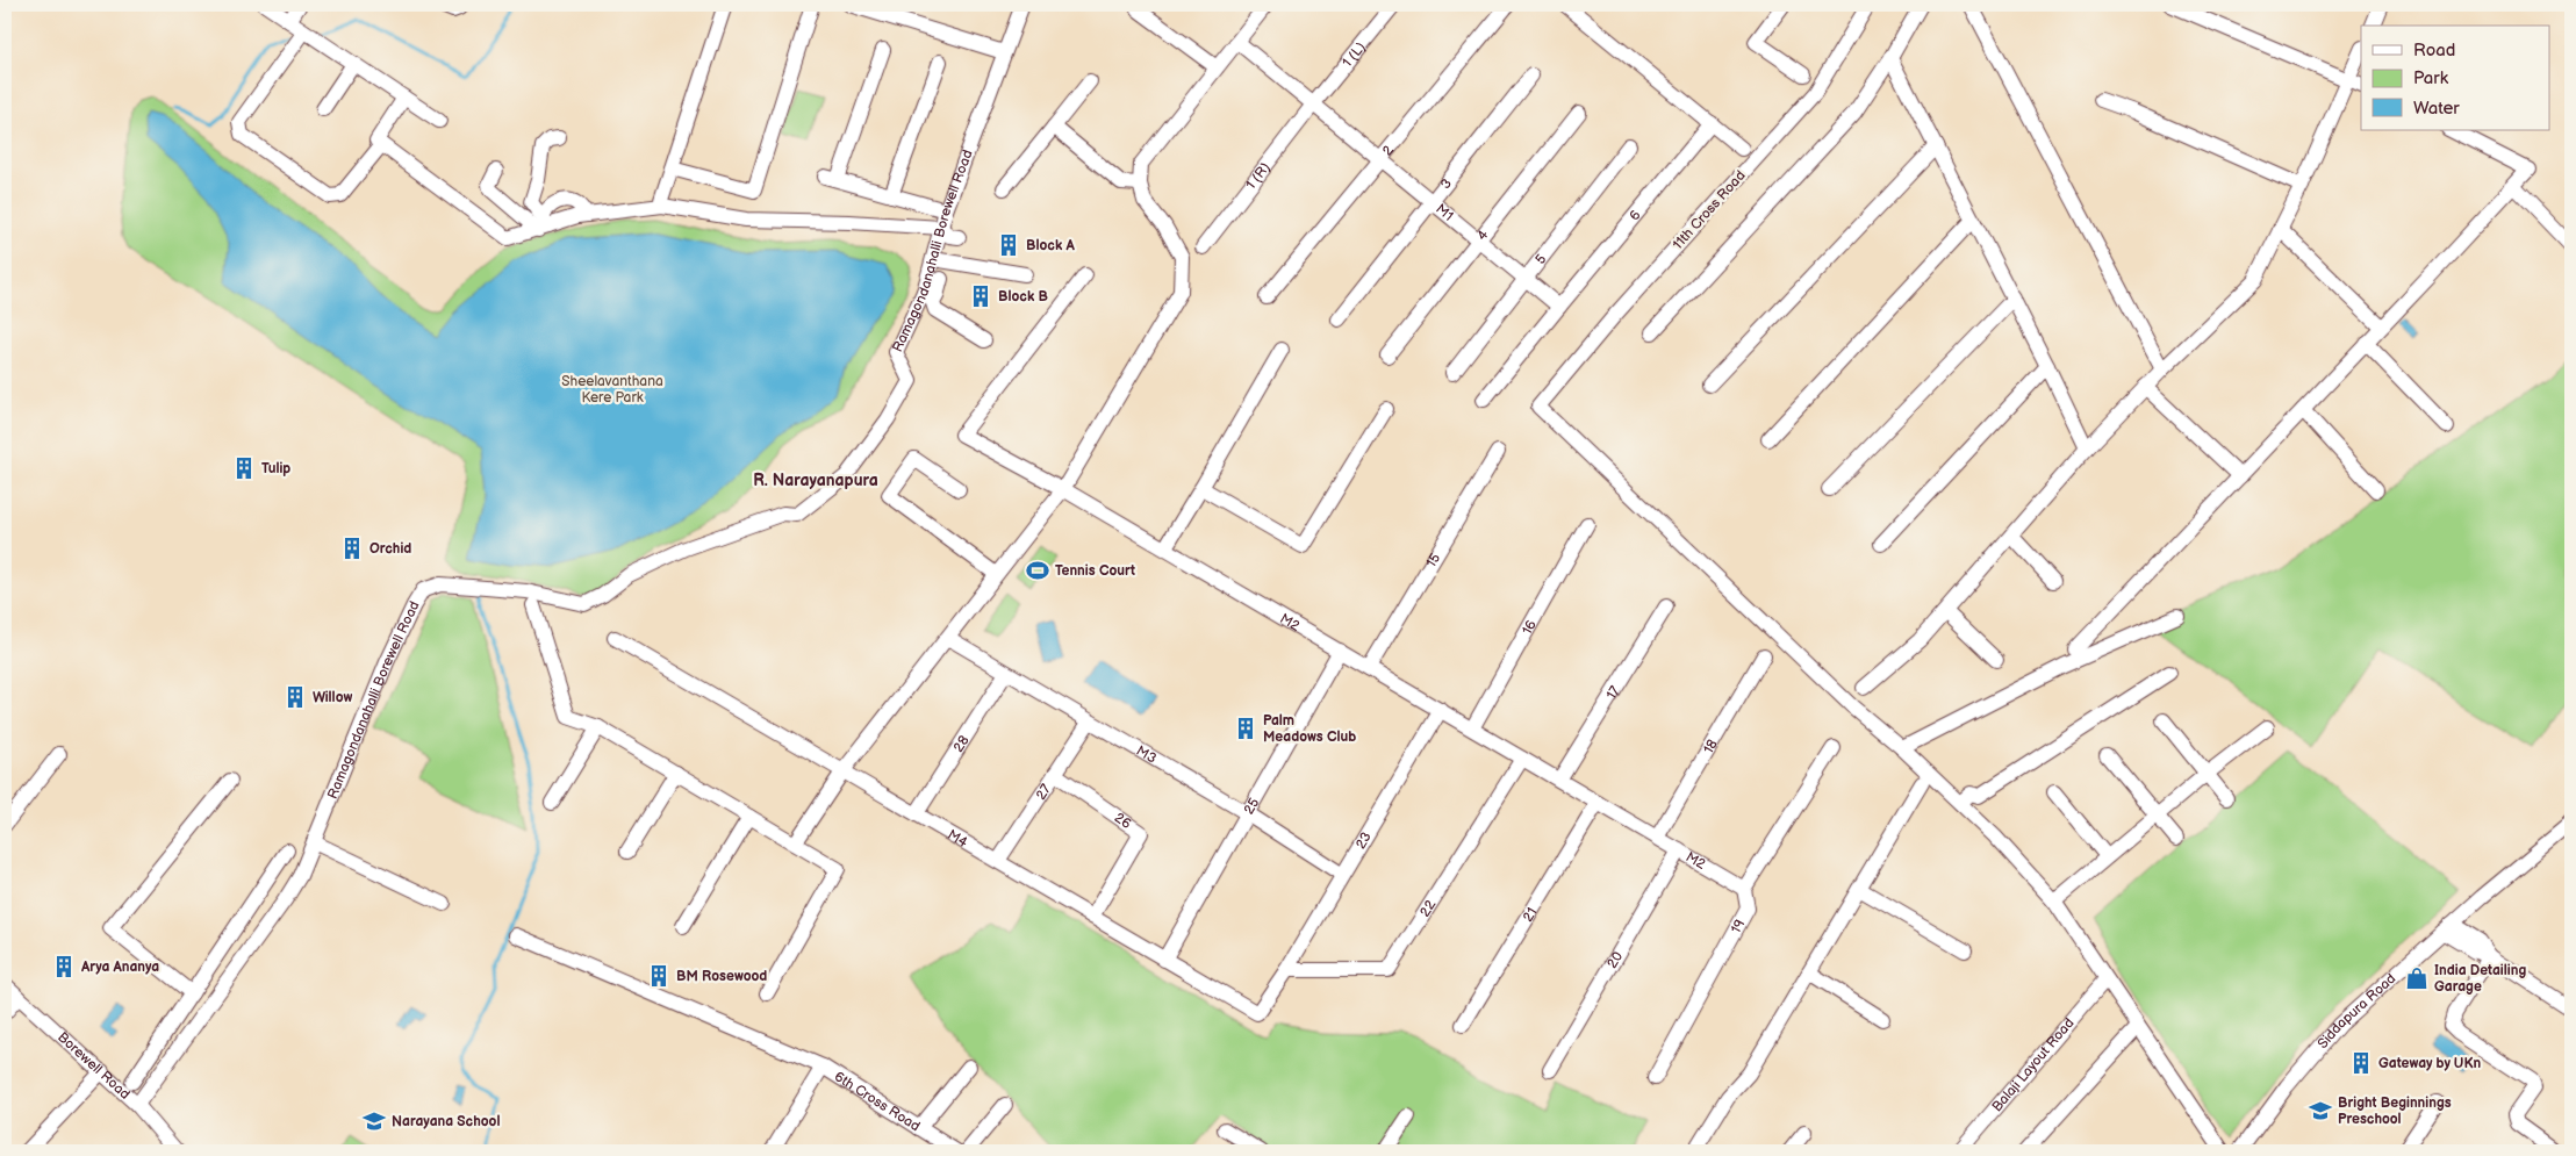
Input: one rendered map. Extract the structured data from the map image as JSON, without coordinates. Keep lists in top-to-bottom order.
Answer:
{
  "streets": {
    "street": [
      "1 (L)",
      "2",
      "1 (R)",
      "3",
      "11th Cross Road",
      "M1",
      "6",
      "4",
      "Ramagondanahalli Borewell Road",
      "5",
      "15",
      "M2",
      "16",
      "17",
      "28",
      "18",
      "M3",
      "27",
      "25",
      "26",
      "M4",
      "23",
      "22",
      "21",
      "19",
      "20",
      "Siddapura Road",
      "Borewell Road",
      "Balaji Layout Road",
      "6th Cross Road"
    ]
  },
  "crossings": [
    ["1 (L)", "1 (R)"],
    ["1 (L)", "M1"],
    ["2", "M1"],
    ["1 (R)", "M1"],
    ["3", "M1"],
    ["M1", "6"],
    ["M1", "4"],
    ["M1", "5"],
    ["Ramagondanahalli Borewell Road", "Borewell Road"],
    ["15", "M2"],
    ["M2", "16"],
    ["M2", "17"],
    ["M2", "18"],
    ["M2", "25"],
    ["M2", "23"],
    ["M2", "22"],
    ["M2", "21"],
    ["M2", "19"],
    ["M2", "20"],
    ["28", "M3"],
    ["28", "M4"],
    ["M3", "27"],
    ["M3", "25"],
    ["M3", "23"],
    ["27", "26"],
    ["27", "M4"],
    ["25", "M4"],
    ["26", "M4"],
    ["M4", "23"],
    ["M4", "22"],
    ["23", "22"]
  ],
  "districts": ["R. Narayanapura"],
  "parks": ["Sheelavanthana Kere Park"],
  "places": {
    "building": [
      "Block A",
      "Block B",
      "Tulip",
      "Orchid",
      "Willow",
      "Palm Meadows Club",
      "Arya Ananya",
      "BM Rosewood",
      "Gateway by UKn"
    ],
    "sports": ["Tennis Court"],
    "shop": ["India Detailing Garage"],
    "school or university": ["Bright Beginnings Preschool", "Narayana School"]
  },
  "legend": ["Road", "Park", "Water"]
}
